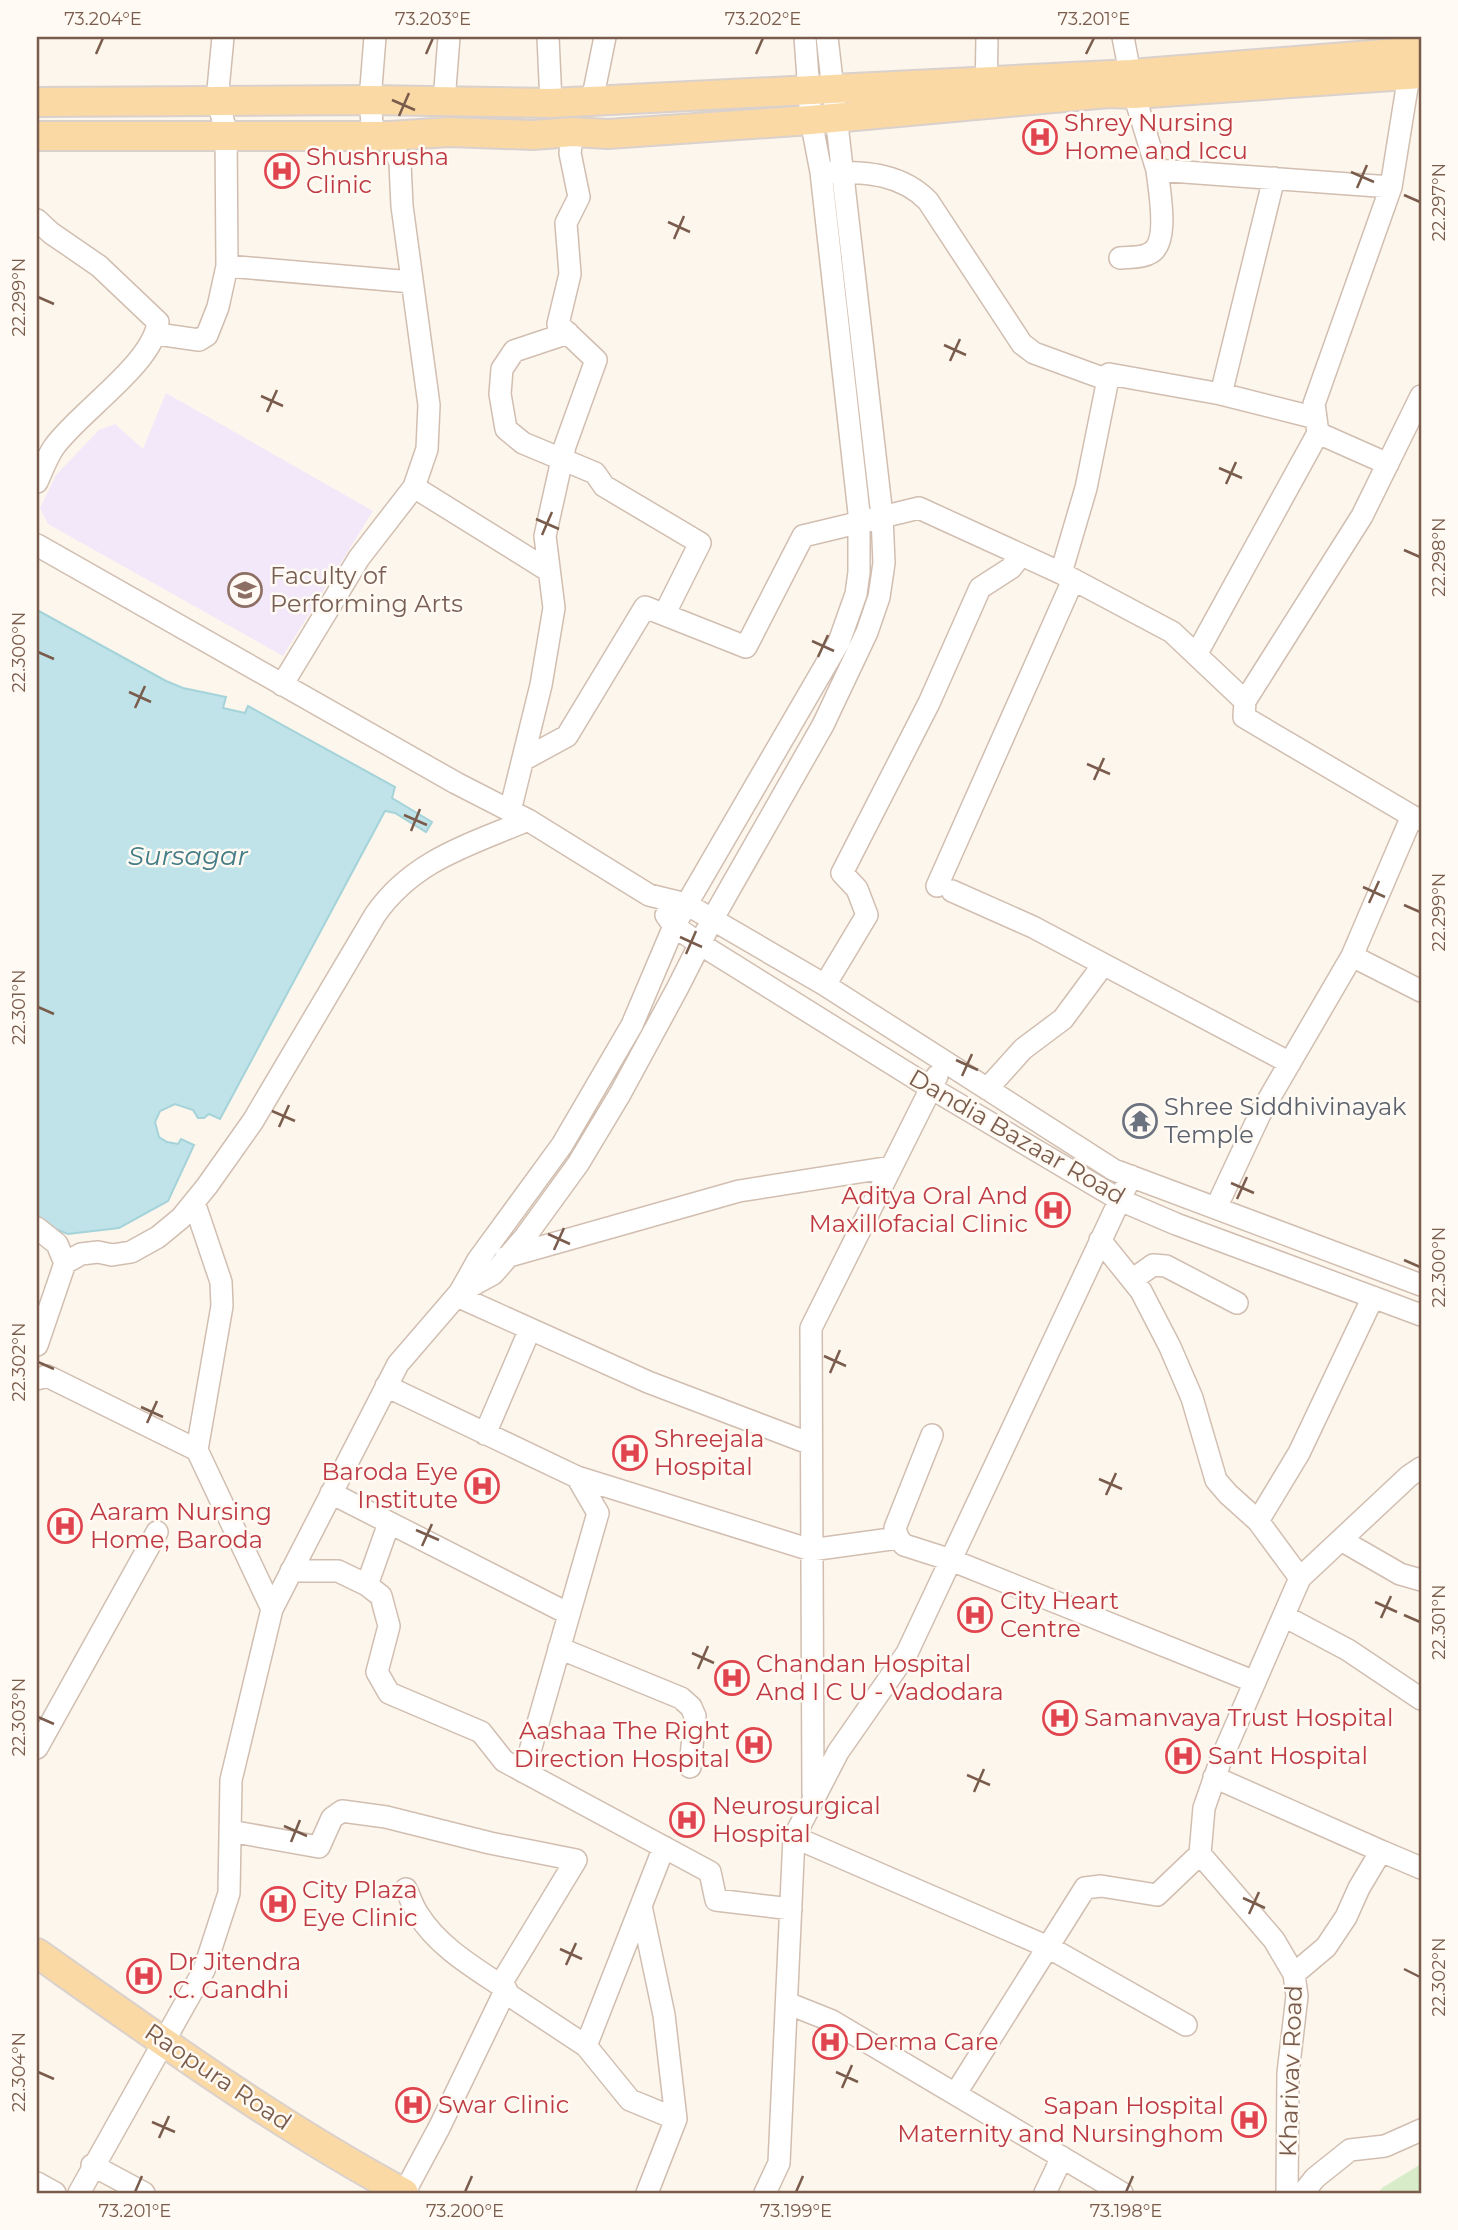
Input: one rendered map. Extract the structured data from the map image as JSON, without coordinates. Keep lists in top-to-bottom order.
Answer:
{
  "streets": {
    "main road": ["Raopura Road"],
    "street": ["Dandia Bazaar Road", "Kharivav Road"]
  },
  "water": ["Sursagar"],
  "places": {
    "hospital": [
      "Shrey Nursing Home and Iccu",
      "Shushrusha Clinic",
      "Aditya Oral And Maxillofacial Clinic",
      "Shreejala Hospital",
      "Baroda Eye Institute",
      "Aaram Nursing Home, Baroda",
      "City Heart Centre",
      "Chandan Hospital And I C U - Vadodara",
      "Samanvaya Trust Hospital",
      "Aashaa The Right Direction Hospital",
      "Sant Hospital",
      "Neurosurgical Hospital",
      "City Plaza Eye Clinic",
      "Dr Jitendra .C. Gandhi",
      "Derma Care",
      "Swar Clinic",
      "Sapan Hospital Maternity and Nursinghom"
    ],
    "school or university": ["Faculty of Performing Arts"],
    "temple": ["Shree Siddhivinayak Temple"]
  },
  "coordinates": [
    "73.204°E",
    "73.203°E",
    "73.202°E",
    "73.201°E",
    "22.297°N",
    "22.299°N",
    "22.298°N",
    "22.300°N",
    "22.301°N",
    "22.302°N",
    "22.303°N",
    "22.304°N",
    "73.200°E",
    "73.199°E",
    "73.198°E"
  ]
}
